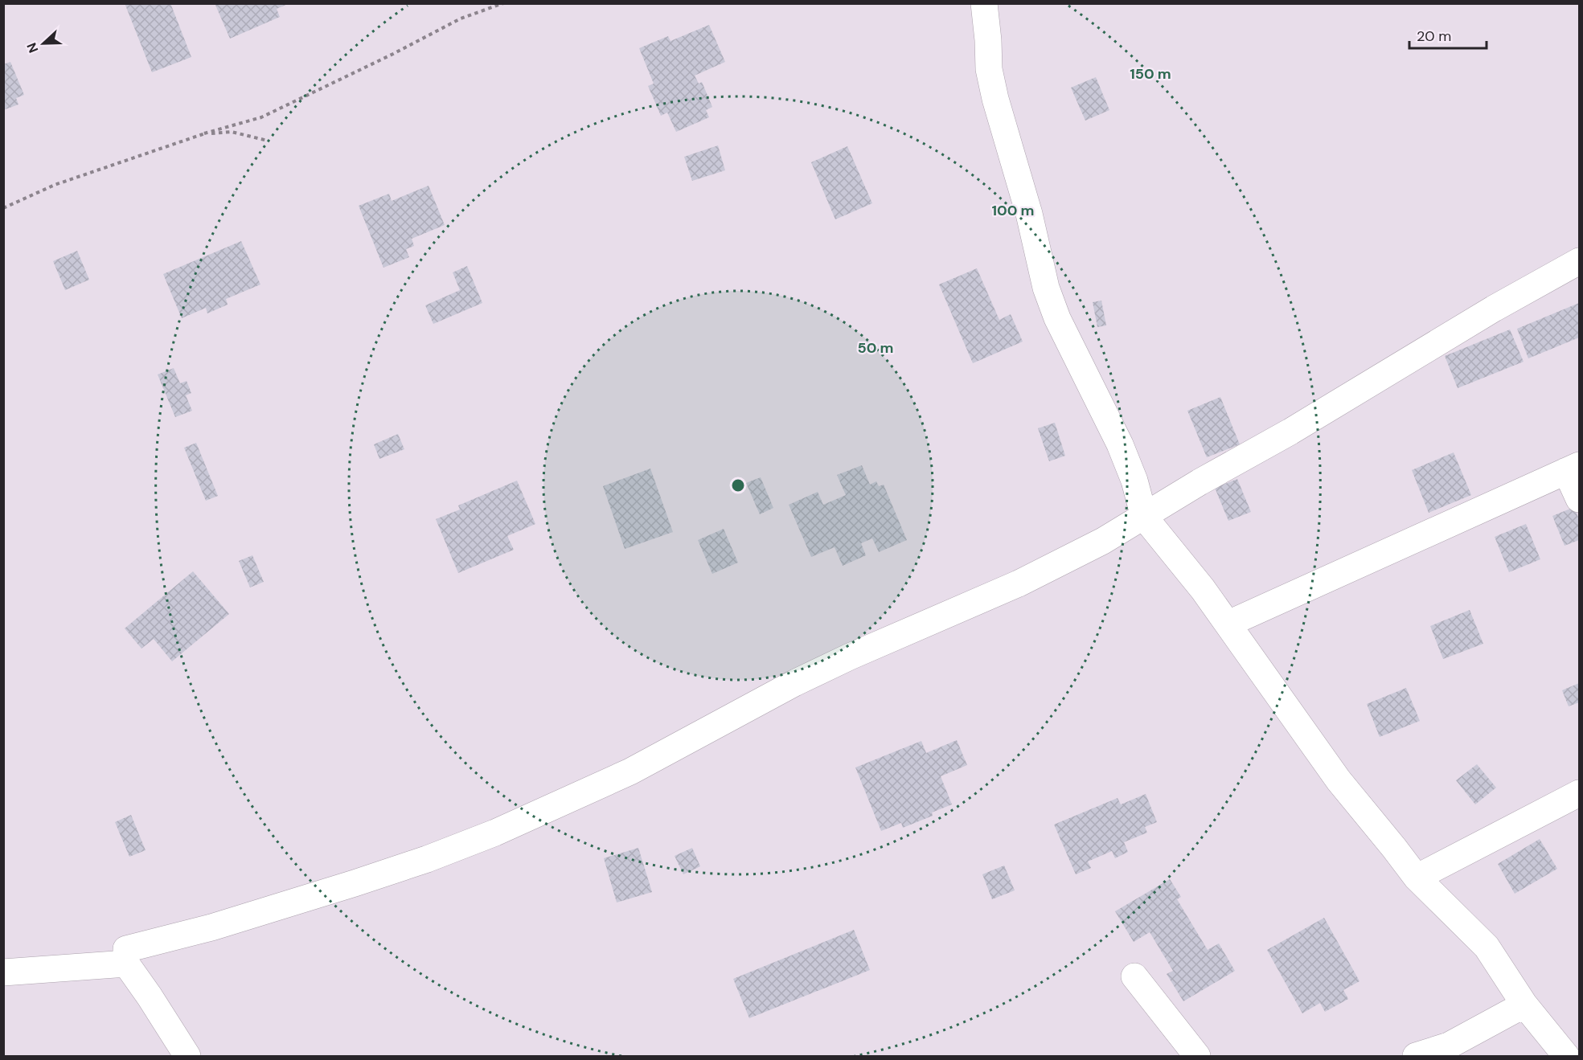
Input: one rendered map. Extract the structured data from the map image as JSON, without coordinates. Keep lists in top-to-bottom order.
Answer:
{
  "scale_bar": "20 m",
  "north": "left",
  "rings": ["150 m", "100 m", "50 m"]
}
